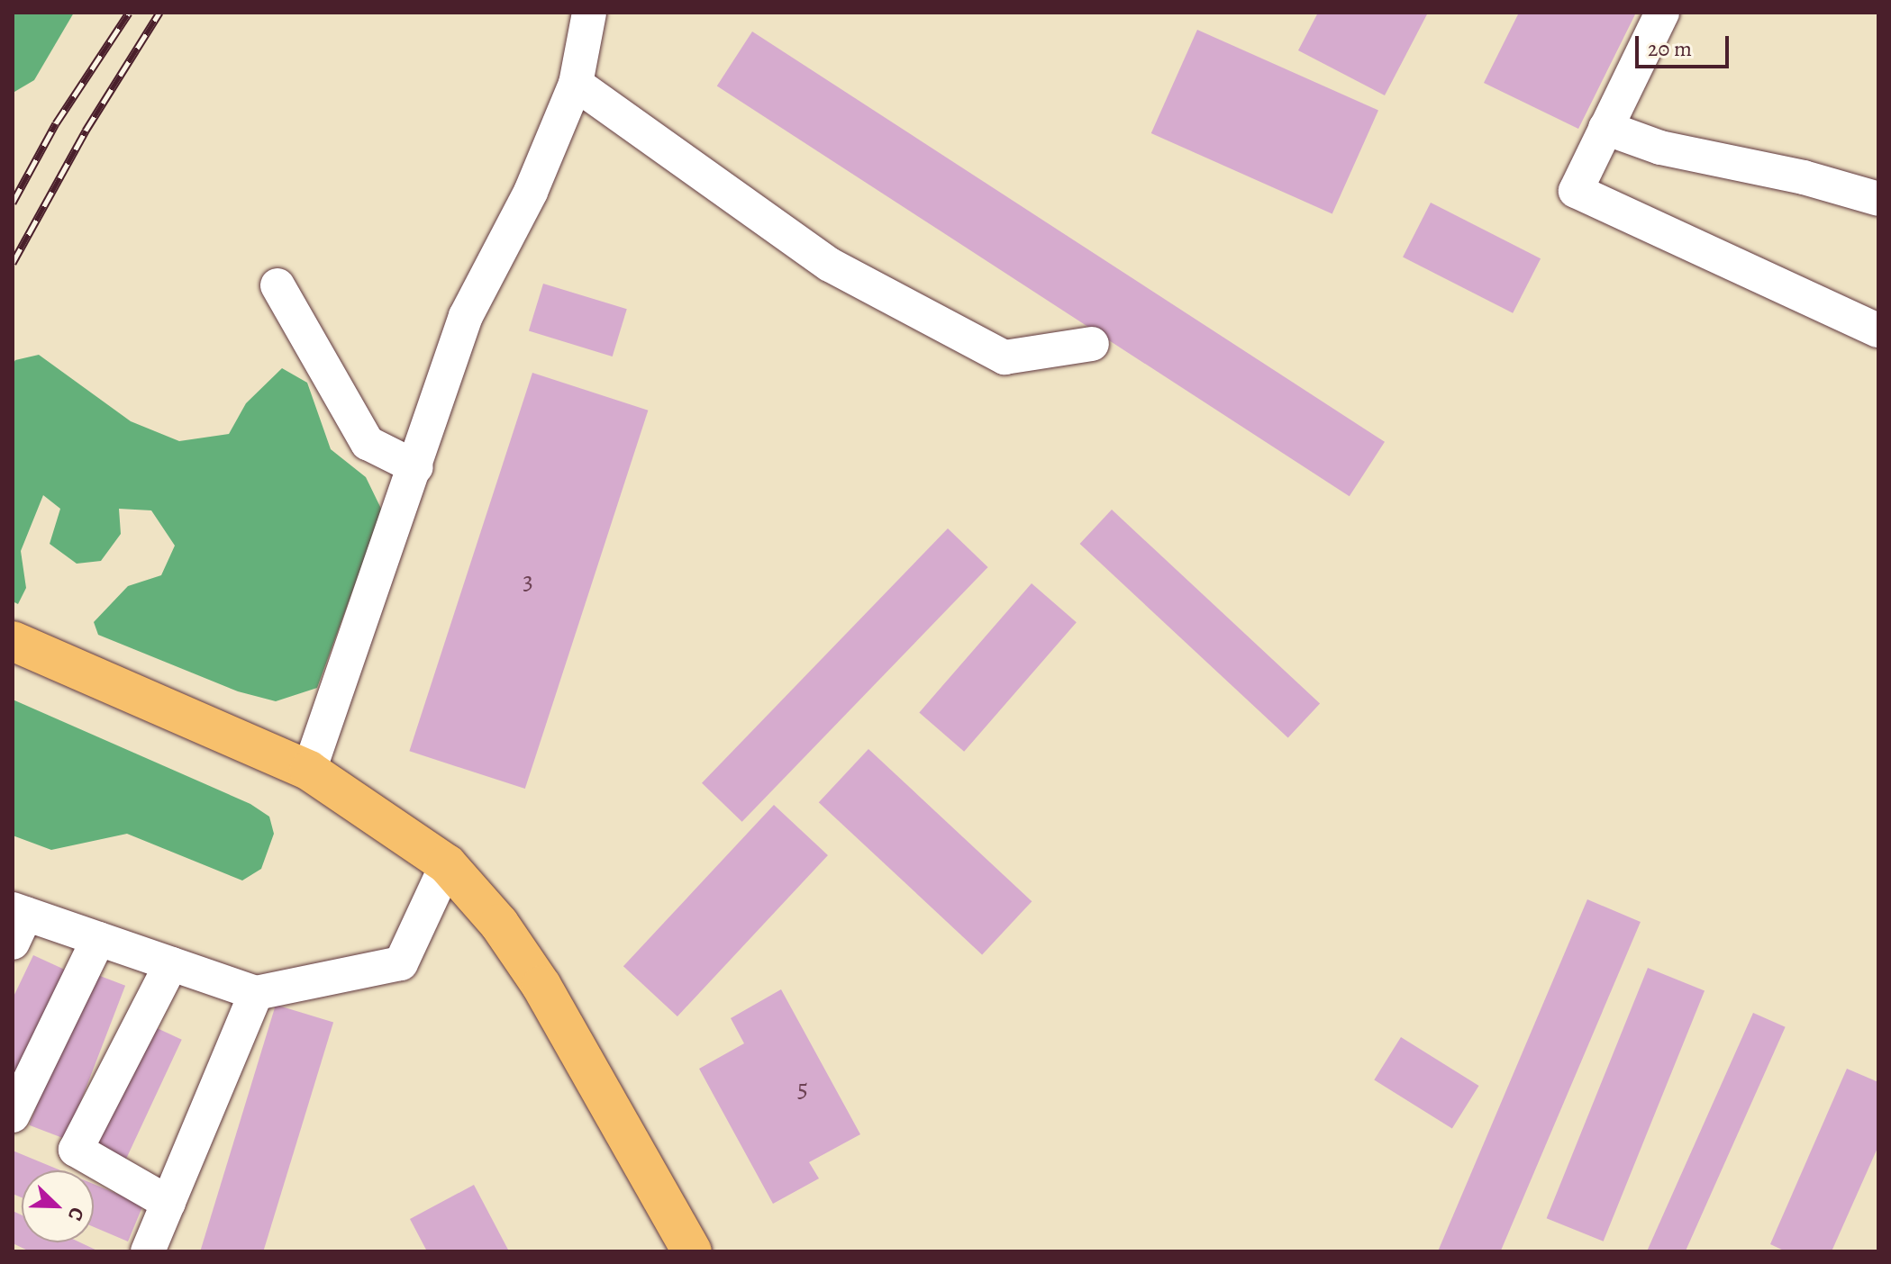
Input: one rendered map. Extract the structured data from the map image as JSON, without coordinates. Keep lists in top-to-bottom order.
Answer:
{
  "house_numbers": ["3", "5"],
  "scale_bar": "20 m",
  "north": "bottom right"
}
